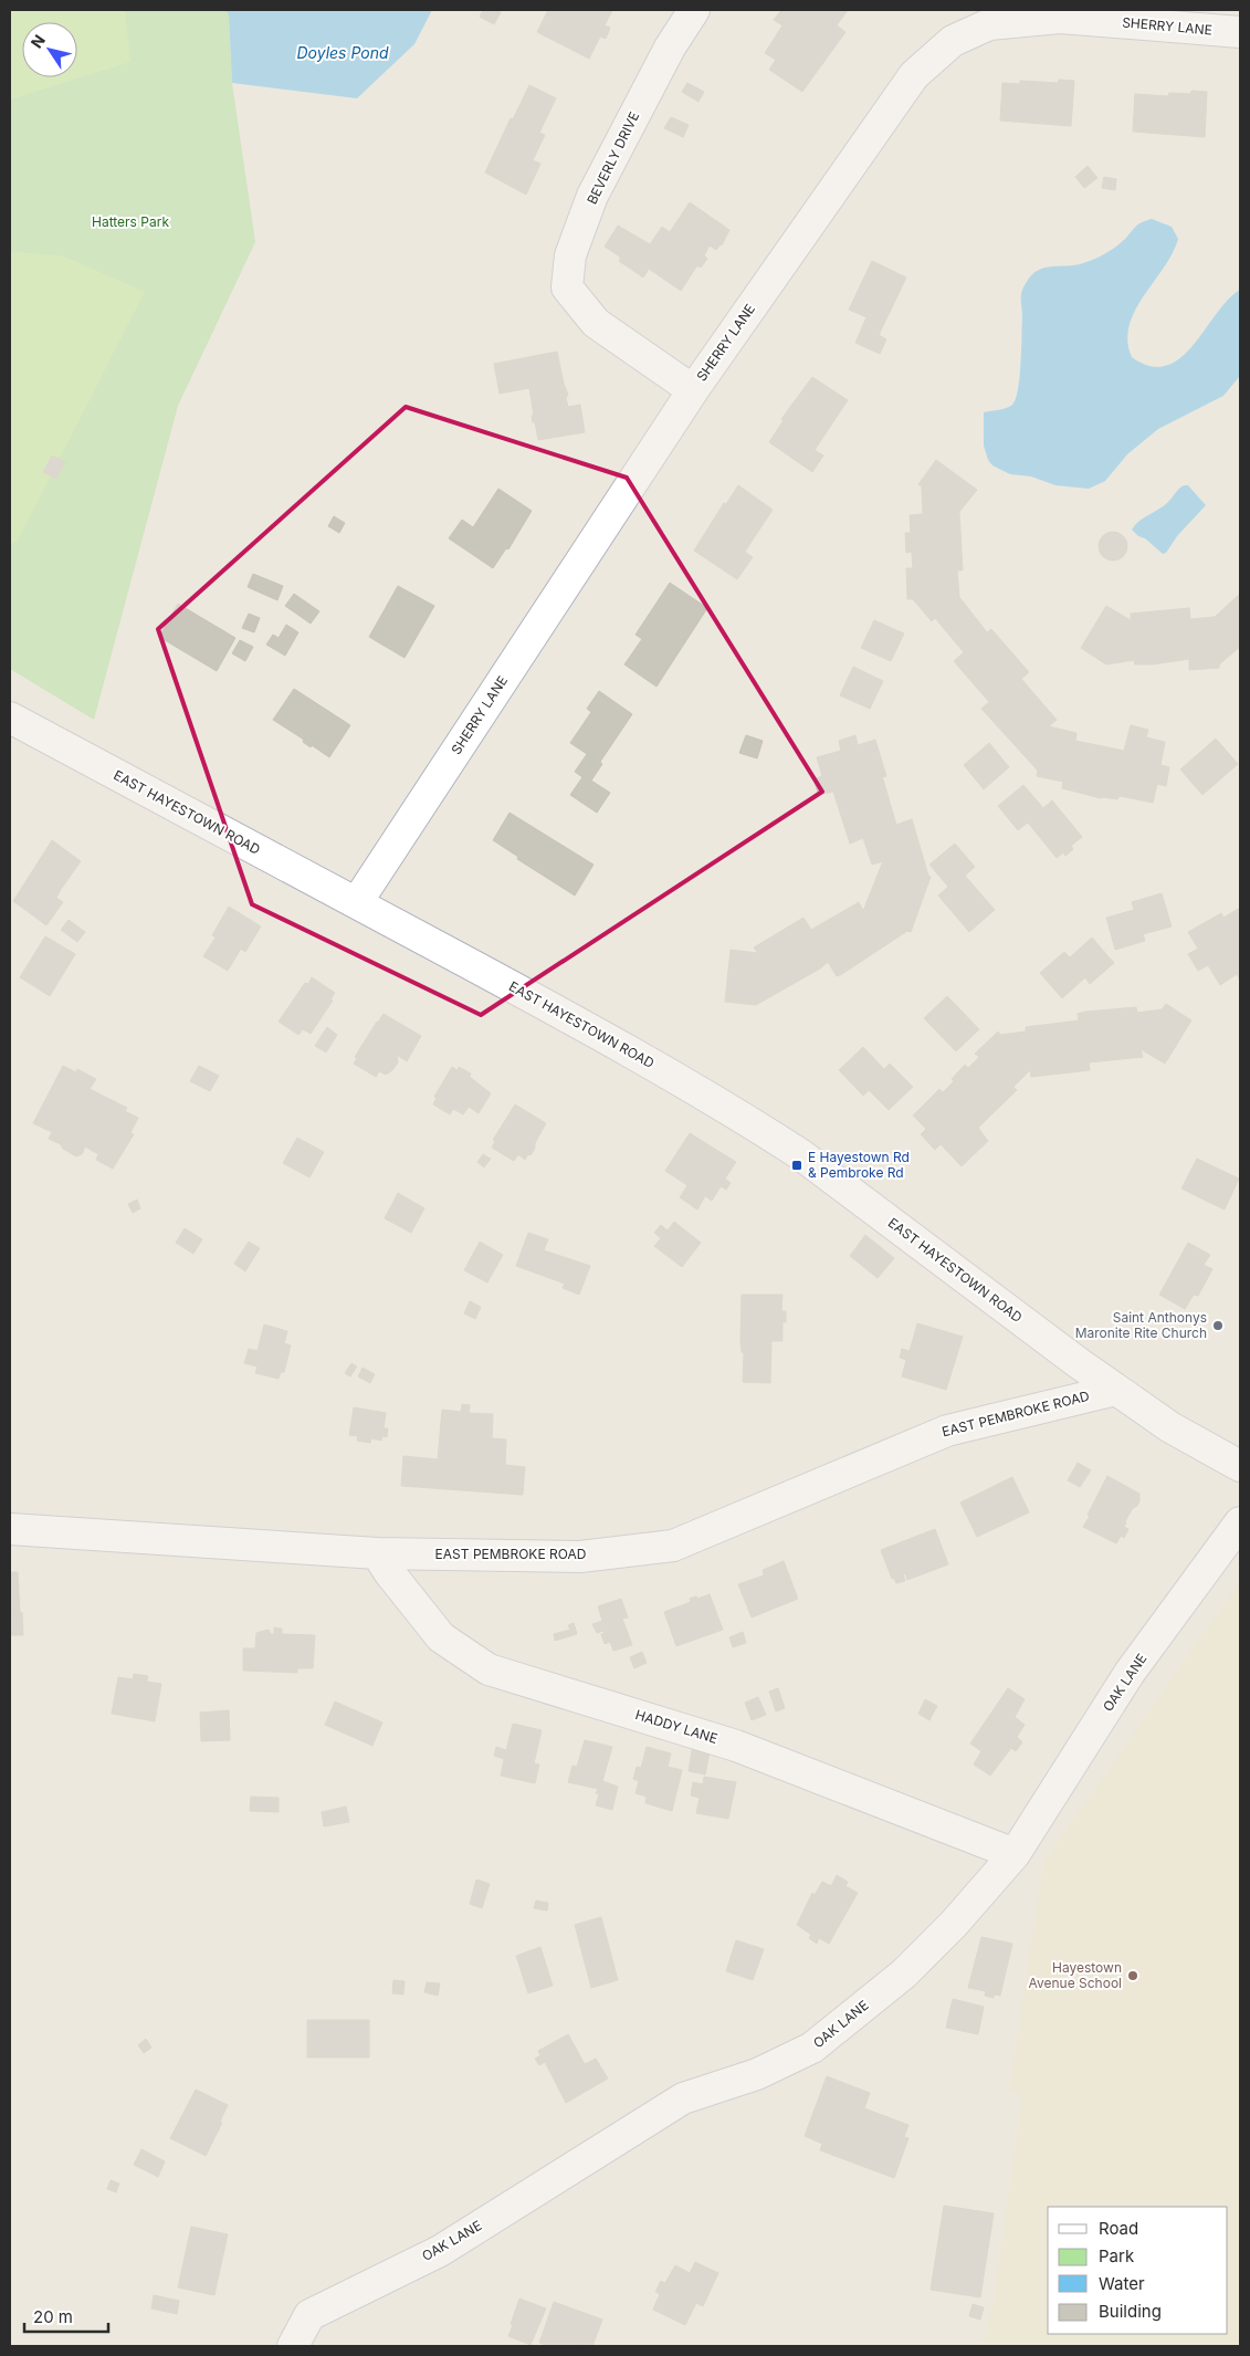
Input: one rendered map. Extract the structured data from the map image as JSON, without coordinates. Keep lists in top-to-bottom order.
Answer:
{
  "streets": {
    "street": [
      "SHERRY LANE",
      "BEVERLY DRIVE",
      "EAST HAYESTOWN ROAD",
      "EAST PEMBROKE ROAD",
      "OAK LANE",
      "HADDY LANE"
    ]
  },
  "crossings": [
    ["SHERRY LANE", "BEVERLY DRIVE"],
    ["SHERRY LANE", "EAST HAYESTOWN ROAD"],
    ["EAST HAYESTOWN ROAD", "EAST PEMBROKE ROAD"],
    ["EAST PEMBROKE ROAD", "HADDY LANE"],
    ["OAK LANE", "HADDY LANE"]
  ],
  "water": ["Doyles Pond"],
  "parks": ["Hatters Park"],
  "places": {
    "transit": ["E Hayestown Rd & Pembroke Rd"],
    "other": ["Saint Anthonys Maronite Rite Church", "Hayestown Avenue School"]
  },
  "legend": [
    "Road",
    "Park",
    "Water",
    "Building"
  ],
  "scale_bar": "20 m",
  "north": "top left"
}
